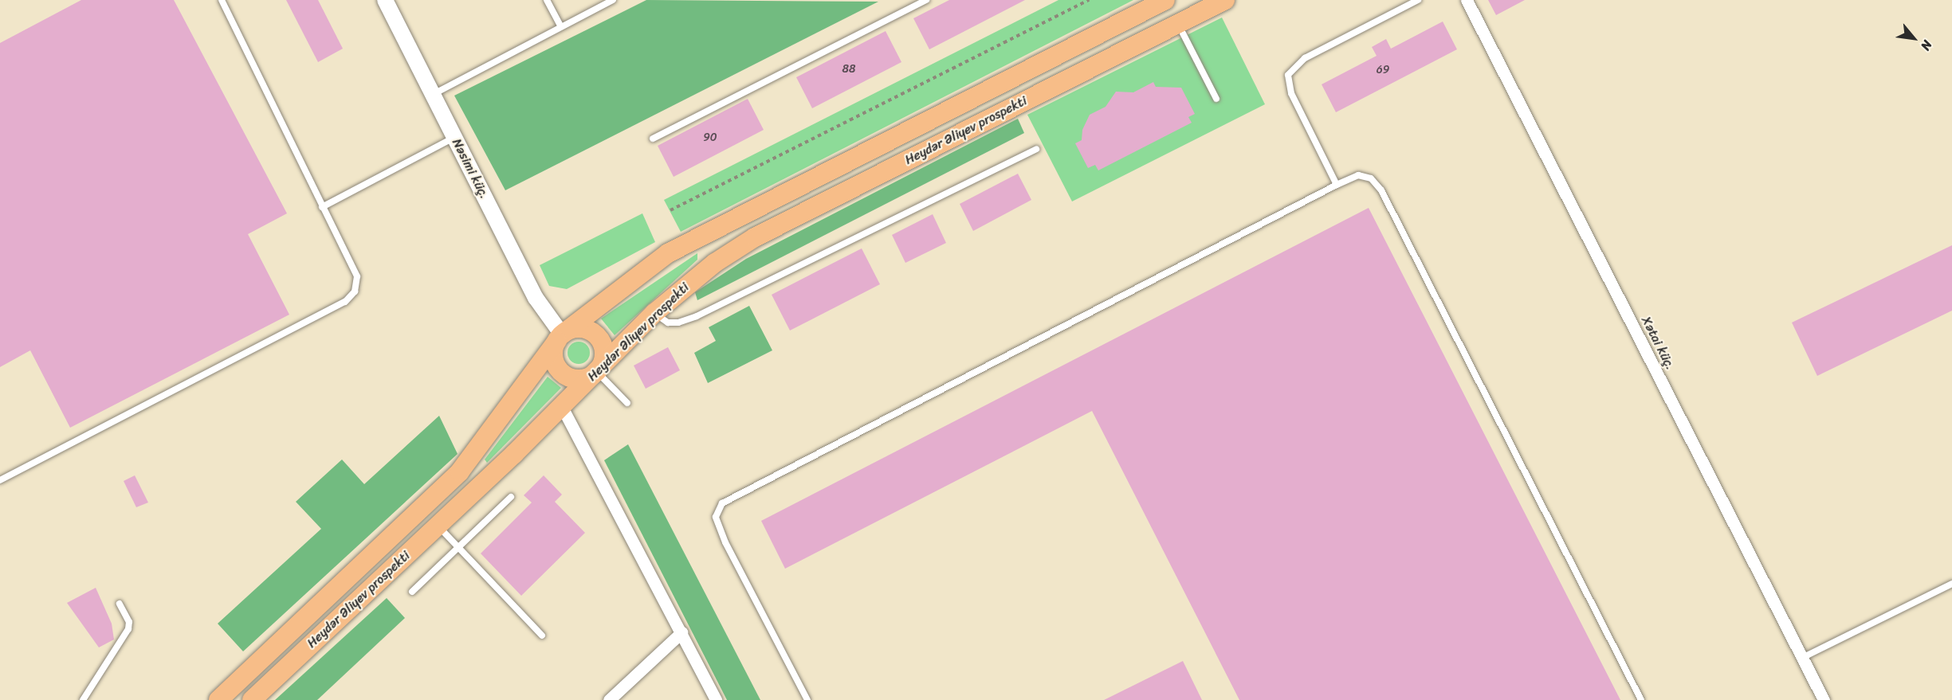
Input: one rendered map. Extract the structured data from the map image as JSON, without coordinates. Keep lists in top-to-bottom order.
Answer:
{
  "streets": {
    "main road": ["Heydər Əliyev prospekti"],
    "street": ["Nəsimi küç.", "Xətai küç."]
  },
  "crossings": [
    ["Heydər Əliyev prospekti", "Nəsimi küç."]
  ],
  "house_numbers": ["88", "69", "90"],
  "north": "bottom right"
}
